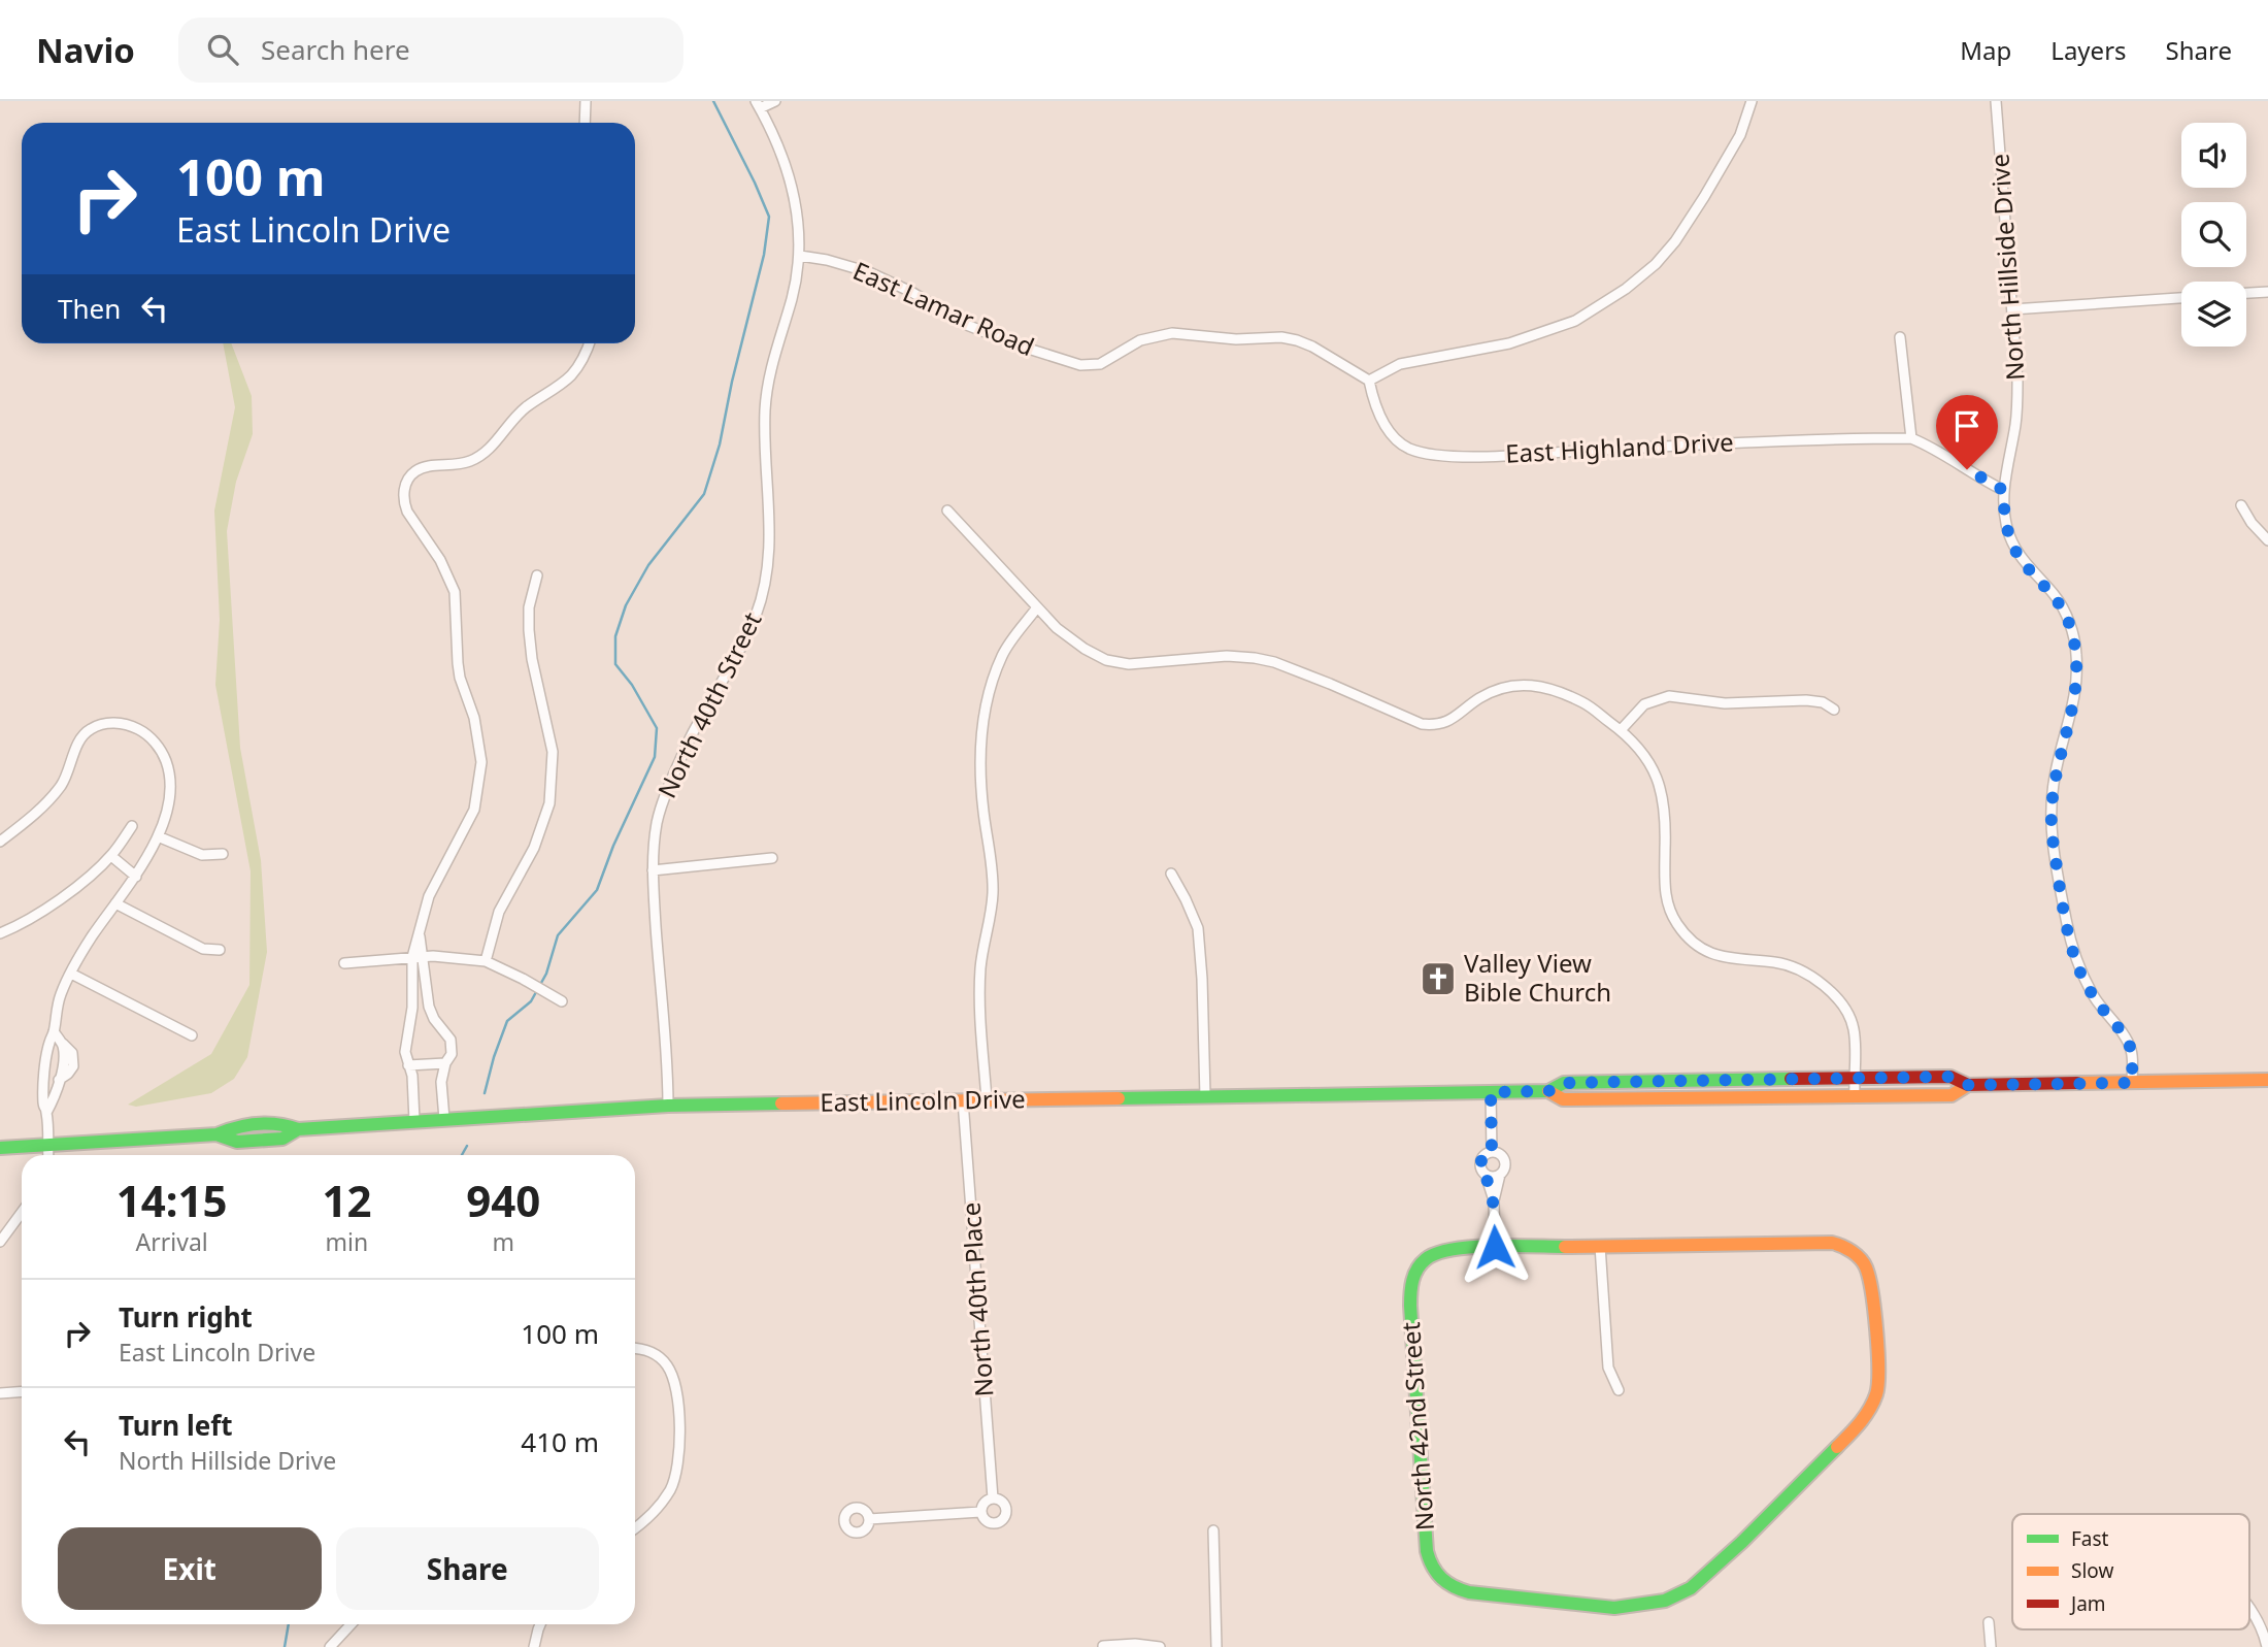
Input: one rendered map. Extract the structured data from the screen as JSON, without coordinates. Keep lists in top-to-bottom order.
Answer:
{
  "streets": {
    "main road": ["East Lincoln Drive", "North 42nd Street"],
    "street": [
      "North Hillside Drive",
      "East Lamar Road",
      "East Highland Drive",
      "North 40th Street",
      "North 40th Place"
    ]
  },
  "crossings": [
    ["North Hillside Drive", "East Lincoln Drive"],
    ["East Lamar Road", "East Highland Drive"],
    ["East Lamar Road", "North 40th Street"],
    ["North 40th Street", "East Lincoln Drive"],
    ["East Lincoln Drive", "North 40th Place"]
  ],
  "places": {
    "church": ["Valley View Bible Church"]
  },
  "legend": ["Fast", "Slow", "Jam"],
  "page": {
    "header": "Navio",
    "search": "Search here",
    "nav": ["Map", "Layers", "Share"],
    "turn": ["100 m", "East Lincoln Drive"],
    "then": "Then",
    "eta": [
      "14:15",
      "Arrival",
      "12",
      "min",
      "940",
      "m"
    ],
    "list": [
      {
        "name": "Turn right",
        "note": "East Lincoln Drive",
        "value": "100 m"
      },
      {
        "name": "Turn left",
        "note": "North Hillside Drive",
        "value": "410 m"
      }
    ],
    "buttons": ["Exit", "Share"]
  }
}
